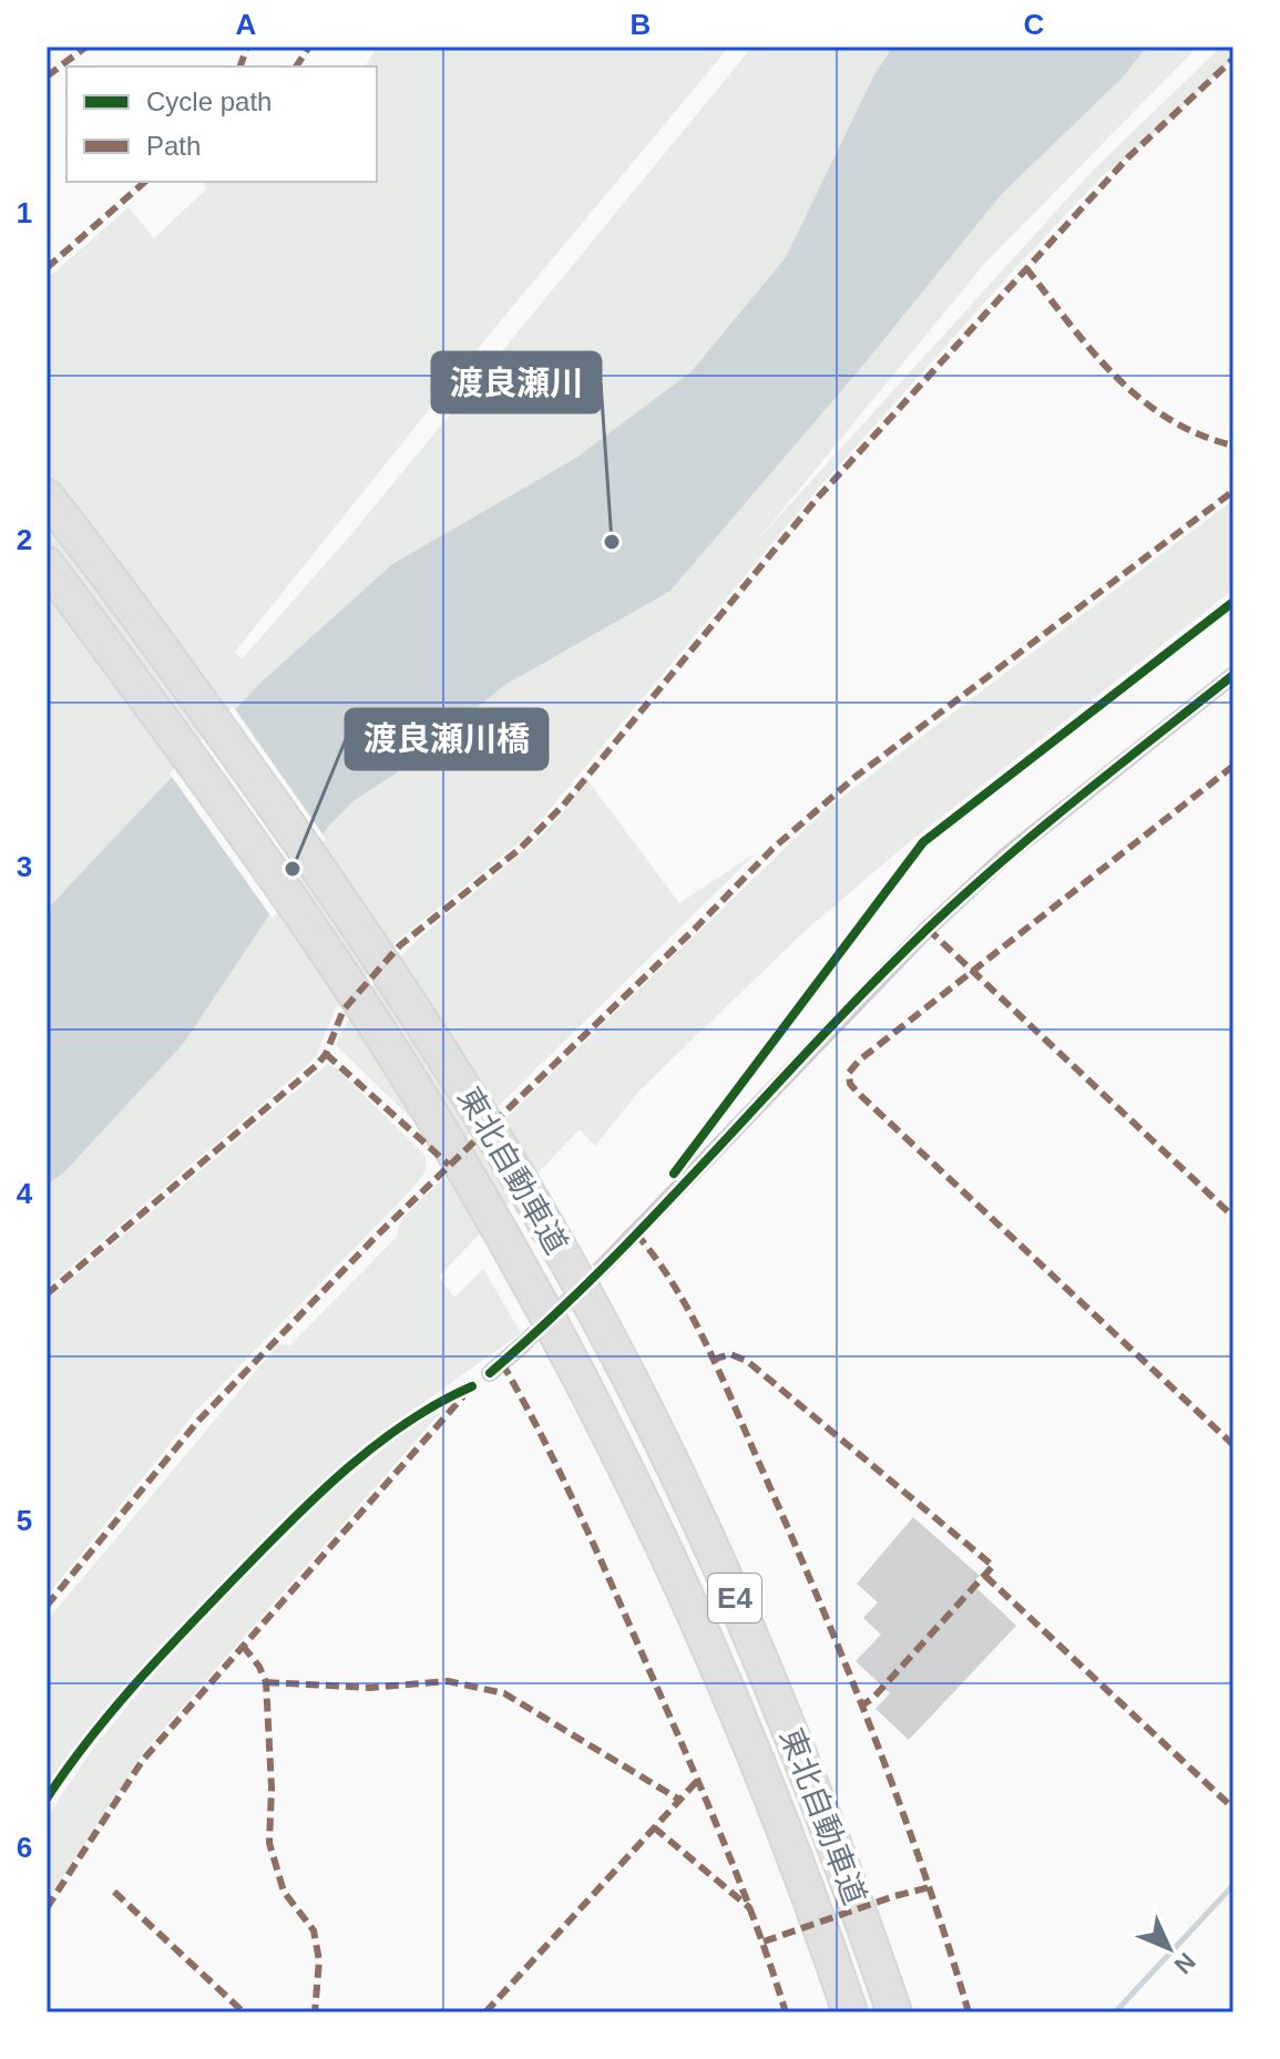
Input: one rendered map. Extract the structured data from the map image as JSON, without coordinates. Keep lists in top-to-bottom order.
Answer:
{
  "streets": {
    "highway": ["東北自動車道", "E4"]
  },
  "places": ["渡良瀬川", "渡良瀬川橋"],
  "legend": ["Cycle path", "Path"],
  "north": "bottom right",
  "grid": {
    "columns": ["A", "B", "C"],
    "rows": [
      "1",
      "2",
      "3",
      "4",
      "5",
      "6"
    ]
  }
}
